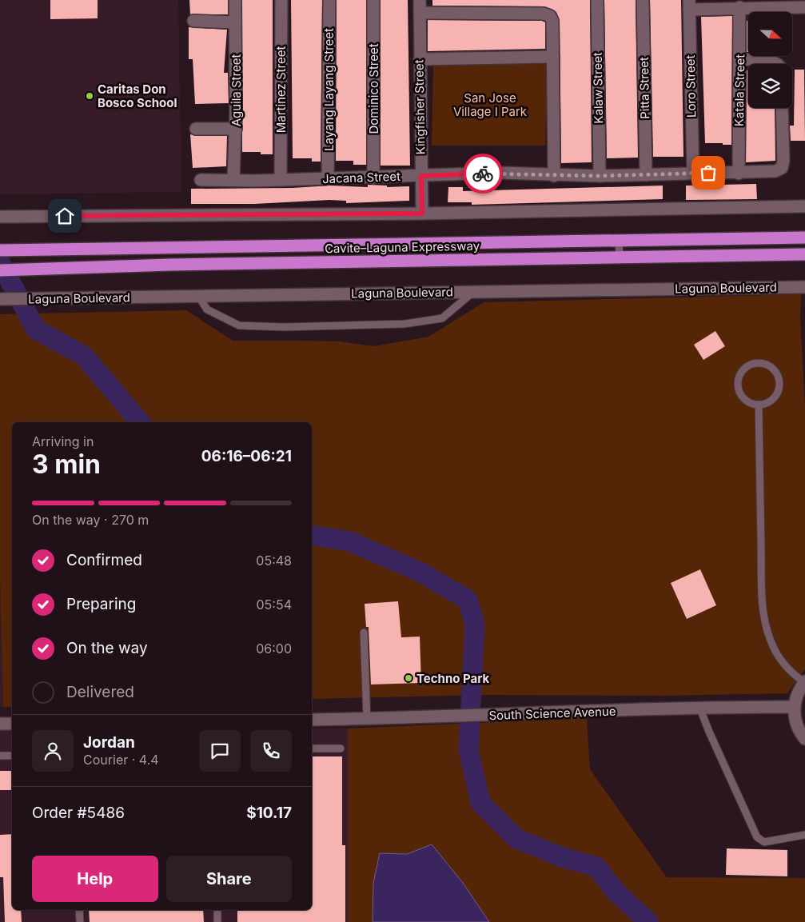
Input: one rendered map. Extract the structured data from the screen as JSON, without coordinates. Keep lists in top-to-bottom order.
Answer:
{
  "streets": {
    "highway": ["Cavite–Laguna Expressway"],
    "street": [
      "Loro Street",
      "Kalaw Street",
      "Pitta Street",
      "Dominico Street",
      "Martinez Street",
      "Layang Layang Street",
      "Aguila Street",
      "Katala Street",
      "Kingfisher Street",
      "Jacana Street",
      "Laguna Boulevard",
      "South Science Avenue"
    ]
  },
  "crossings": [
    ["Loro Street", "Jacana Street"],
    ["Kalaw Street", "Jacana Street"],
    ["Pitta Street", "Jacana Street"],
    ["Dominico Street", "Jacana Street"],
    ["Martinez Street", "Jacana Street"],
    ["Layang Layang Street", "Jacana Street"],
    ["Aguila Street", "Jacana Street"],
    ["Katala Street", "Jacana Street"],
    ["Kingfisher Street", "Jacana Street"]
  ],
  "parks": ["San Jose Village I Park"],
  "places": ["Caritas Don Bosco School", "Techno Park"],
  "north": "right",
  "page": {
    "heading": ["3 min", "Arriving in", "06:16–06:21"],
    "panel": [
      "Jordan",
      "Courier · 4.4",
      "Order #5486",
      "$10.17"
    ],
    "bar": "On the way · 270 m",
    "list": [
      ["Confirmed", "05:48"],
      ["Preparing", "05:54"],
      ["On the way", "06:00"],
      "Delivered"
    ],
    "buttons": ["Help", "Share"]
  }
}
